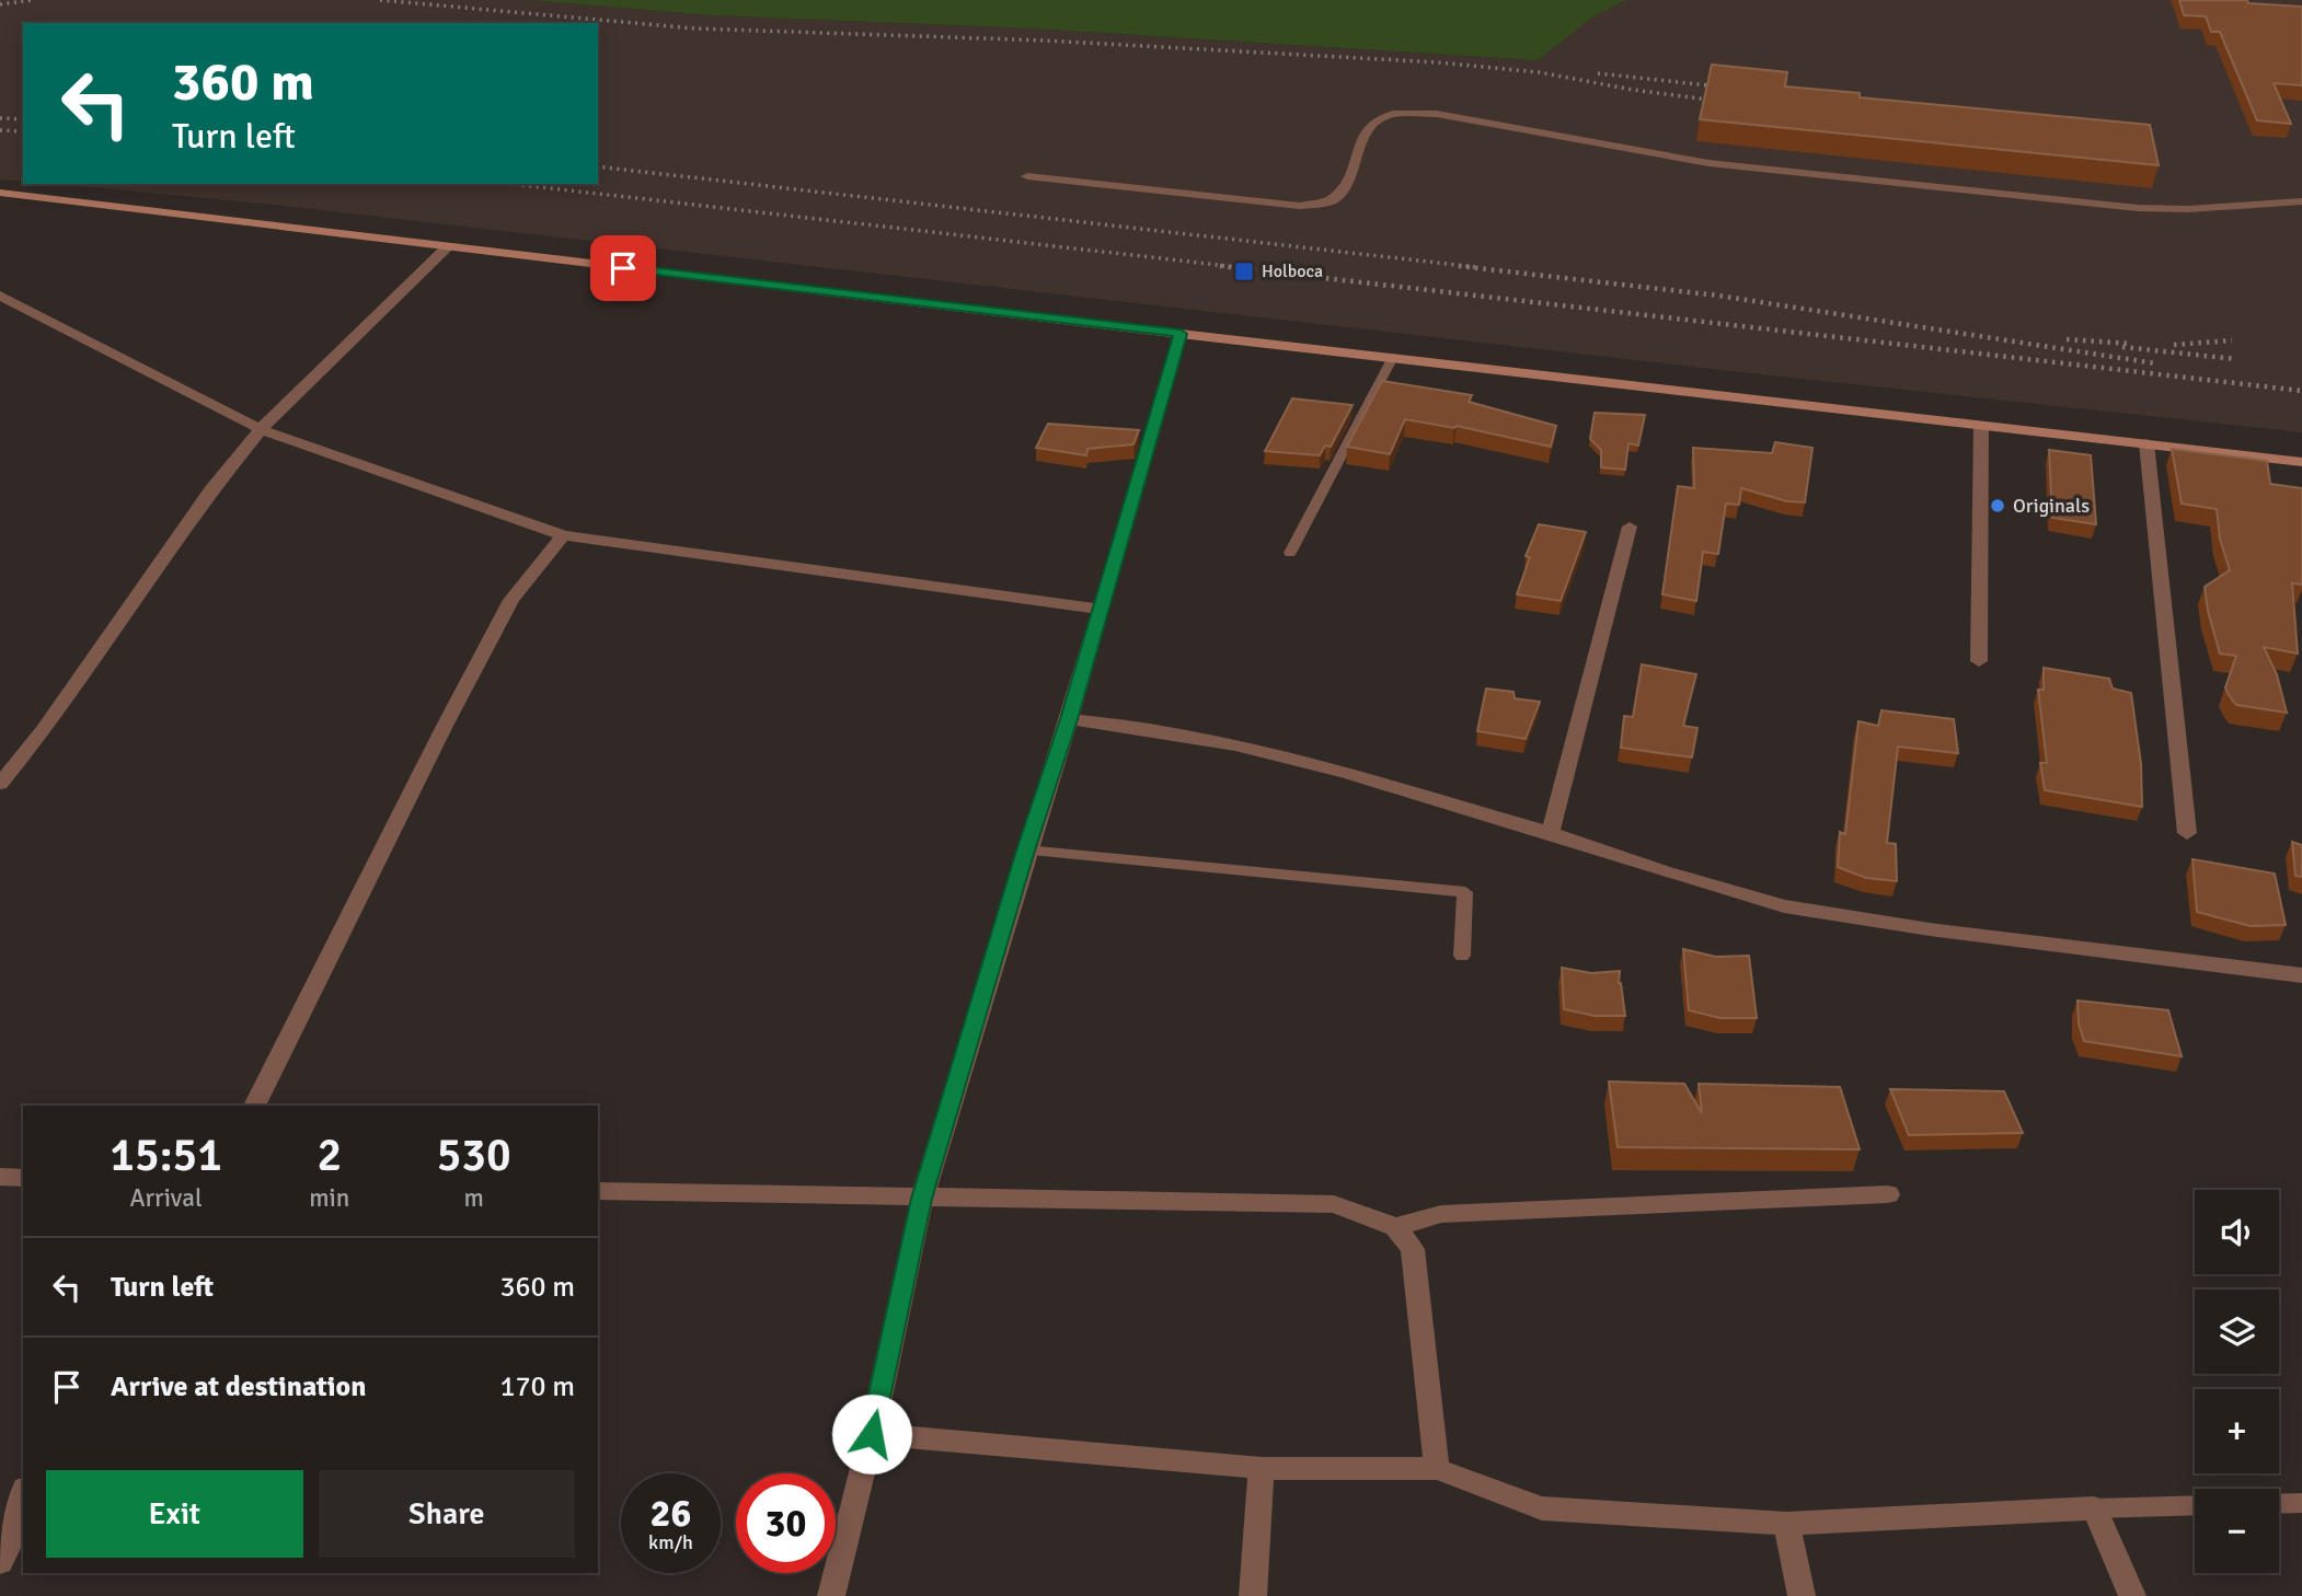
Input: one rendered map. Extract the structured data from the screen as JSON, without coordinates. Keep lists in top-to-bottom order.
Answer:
{
  "places": {
    "transit": ["Holboca"],
    "other": ["Originals"]
  },
  "page": {
    "turn": ["360 m", "Turn left"],
    "eta": [
      "15:51",
      "Arrival",
      "2",
      "min",
      "530",
      "m"
    ],
    "map_buttons": ["+", "−"],
    "list": [
      {
        "name": "Turn left",
        "value": "360 m"
      },
      {
        "name": "Arrive at destination",
        "value": "170 m"
      }
    ],
    "buttons": ["Exit", "Share"],
    "speed": "26 km/h",
    "limit": "30"
  }
}
